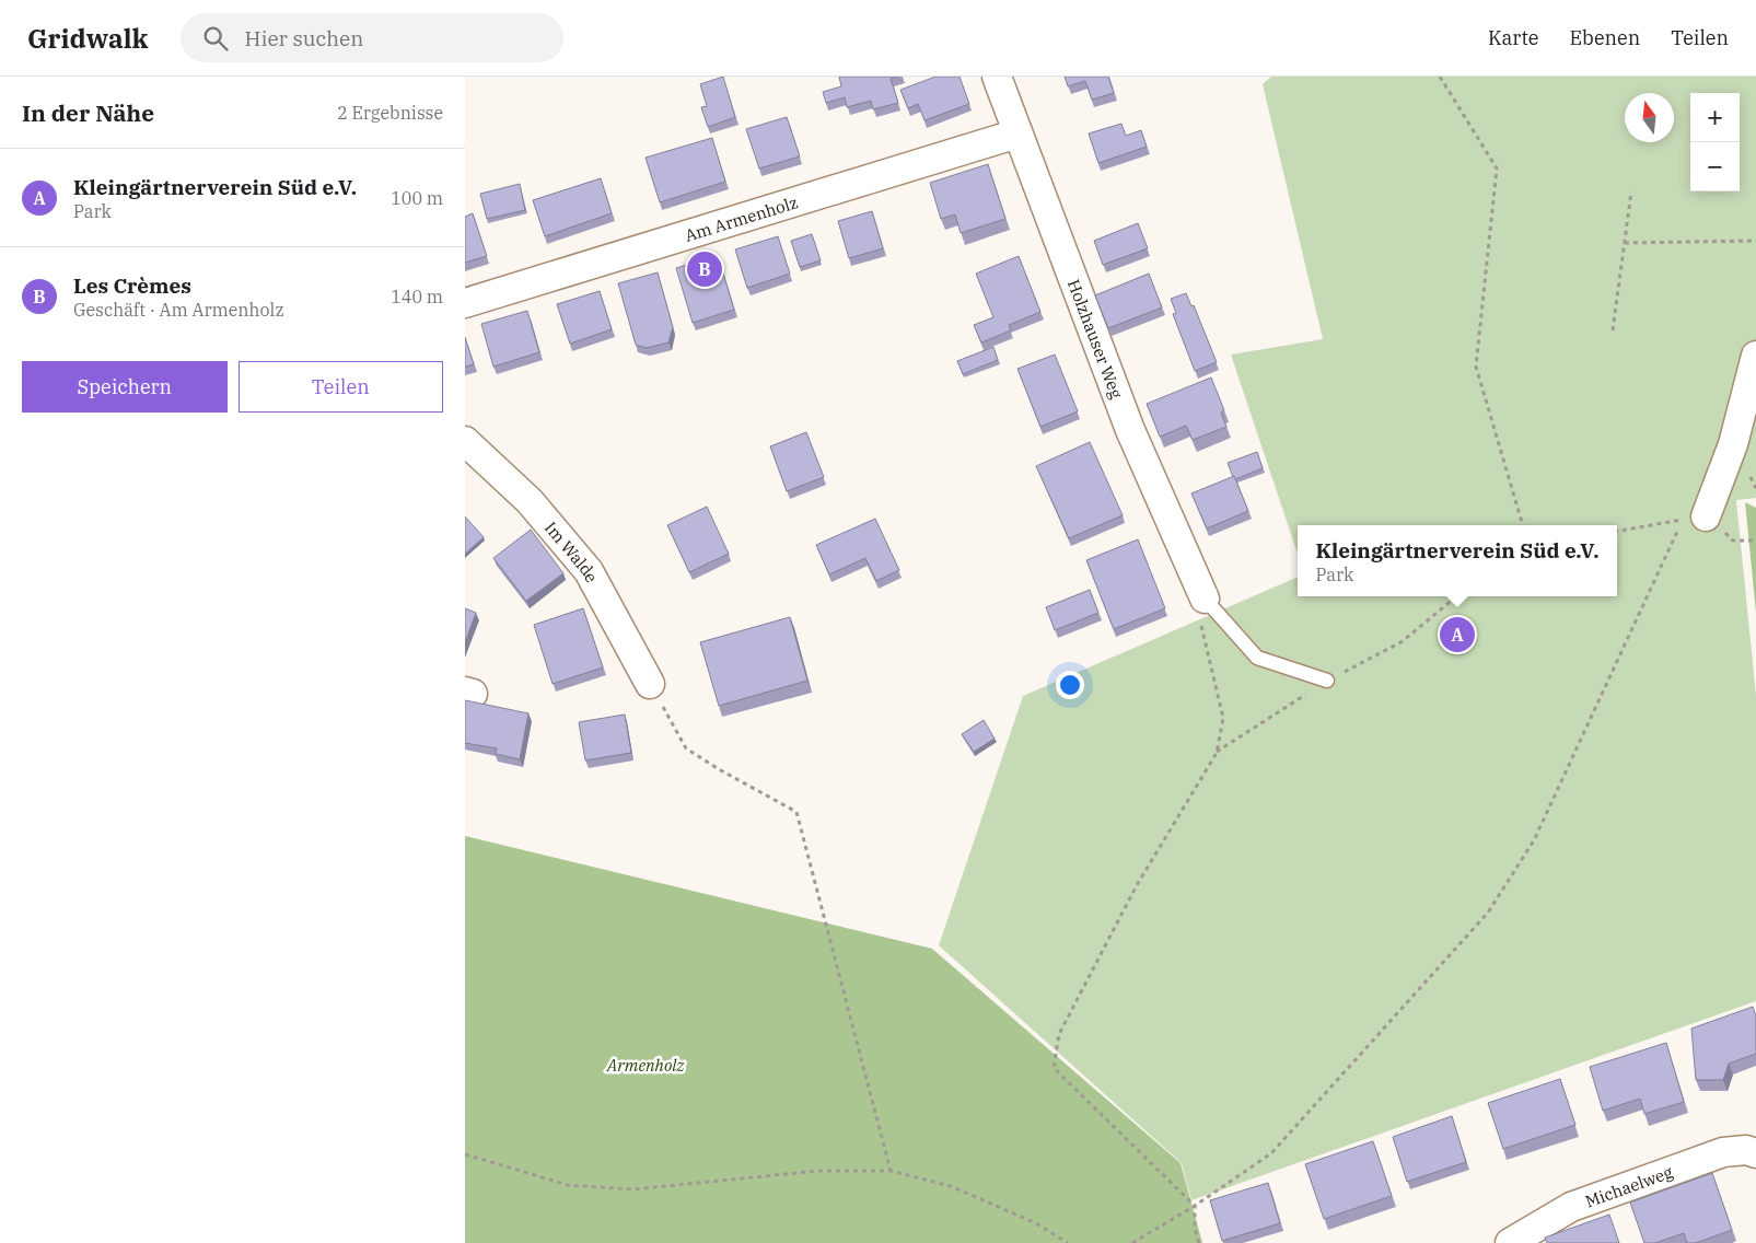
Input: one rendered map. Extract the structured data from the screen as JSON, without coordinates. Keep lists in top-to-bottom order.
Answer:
{
  "streets": {
    "street": [
      "Am Armenholz",
      "Holzhauser Weg",
      "Im Walde",
      "Michaelweg"
    ]
  },
  "crossings": [
    ["Am Armenholz", "Holzhauser Weg"]
  ],
  "parks": ["Armenholz"],
  "north": "top",
  "page": {
    "header": "Gridwalk",
    "search": "Hier suchen",
    "nav": ["Karte", "Ebenen", "Teilen"],
    "heading": ["In der Nähe", "2 Ergebnisse"],
    "map_buttons": ["+", "−"],
    "list": [
      {
        "mark": "A",
        "name": "Kleingärtnerverein Süd e.V.",
        "note": "Park",
        "value": "100 m"
      },
      {
        "mark": "B",
        "name": "Les Crèmes",
        "note": "Geschäft · Am Armenholz",
        "value": "140 m"
      }
    ],
    "pins": ["B", "A"],
    "buttons": ["Speichern", "Teilen"],
    "popup": ["Kleingärtnerverein Süd e.V.", "Park"]
  }
}
